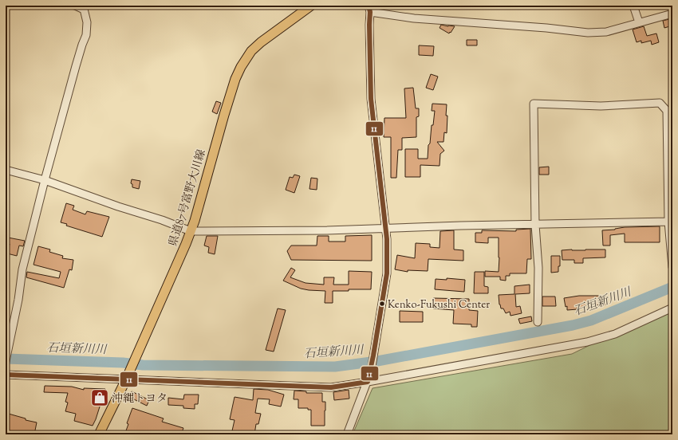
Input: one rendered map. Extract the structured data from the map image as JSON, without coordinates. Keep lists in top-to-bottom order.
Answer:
{
  "streets": {
    "main road": ["県道87号富野大川線"]
  },
  "water": ["石垣新川川"],
  "places": {
    "other": ["Kenko-Fukushi Center"],
    "shop": ["沖縄トヨタ"]
  },
  "lines": ["transit line 11"]
}
